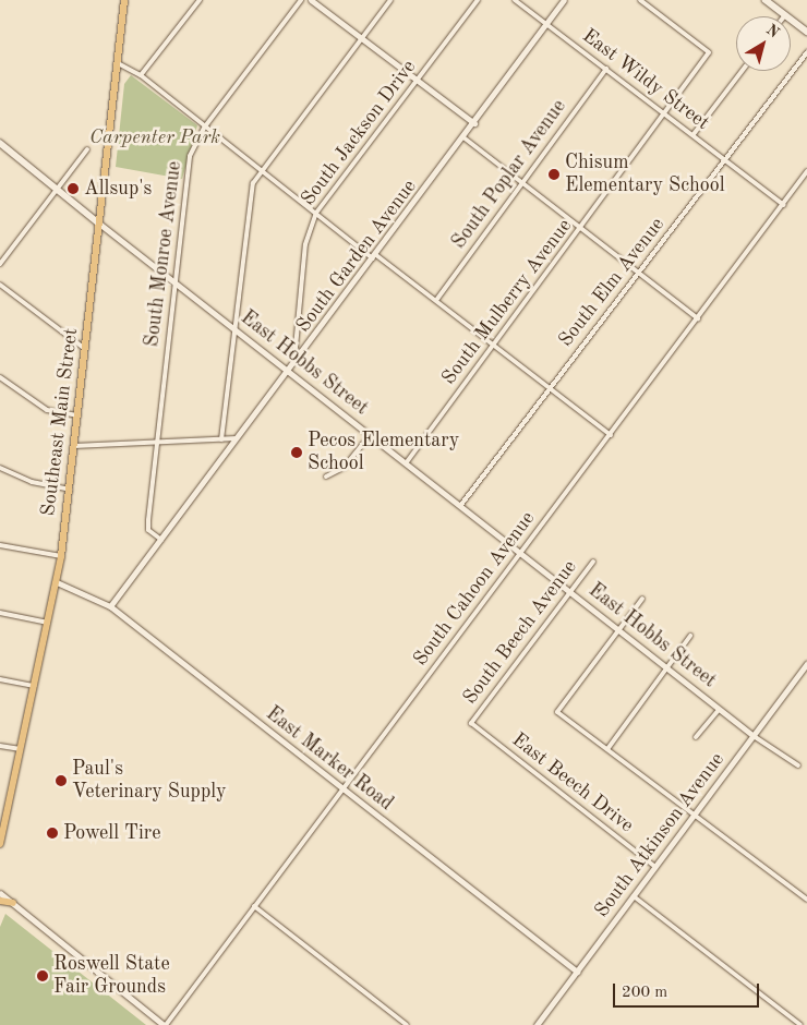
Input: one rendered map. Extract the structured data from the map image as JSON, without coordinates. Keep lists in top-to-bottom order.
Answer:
{
  "streets": {
    "main road": ["East Hobbs Street", "Southeast Main Street"],
    "street": [
      "East Wildy Street",
      "South Jackson Drive",
      "South Poplar Avenue",
      "South Monroe Avenue",
      "South Garden Avenue",
      "South Elm Avenue",
      "South Mulberry Avenue",
      "South Cahoon Avenue",
      "South Beech Avenue",
      "East Marker Road",
      "East Beech Drive",
      "South Atkinson Avenue"
    ]
  },
  "crossings": [
    ["East Wildy Street", "South Poplar Avenue"],
    ["East Wildy Street", "South Garden Avenue"],
    ["East Wildy Street", "South Elm Avenue"],
    ["East Wildy Street", "South Mulberry Avenue"],
    ["East Wildy Street", "South Cahoon Avenue"],
    ["South Jackson Drive", "South Garden Avenue"],
    ["South Monroe Avenue", "South Garden Avenue"],
    ["South Monroe Avenue", "East Hobbs Street"],
    ["South Garden Avenue", "East Hobbs Street"],
    ["South Garden Avenue", "East Marker Road"],
    ["South Elm Avenue", "East Hobbs Street"],
    ["South Mulberry Avenue", "East Hobbs Street"],
    ["East Hobbs Street", "Southeast Main Street"],
    ["East Hobbs Street", "South Cahoon Avenue"],
    ["East Hobbs Street", "South Beech Avenue"],
    ["East Hobbs Street", "South Atkinson Avenue"],
    ["Southeast Main Street", "East Marker Road"],
    ["South Cahoon Avenue", "East Marker Road"],
    ["South Beech Avenue", "East Beech Drive"],
    ["East Marker Road", "South Atkinson Avenue"],
    ["East Beech Drive", "South Atkinson Avenue"]
  ],
  "parks": ["Carpenter Park"],
  "places": [
    "Chisum Elementary School",
    "Allsup's",
    "Pecos Elementary School",
    "Paul's Veterinary Supply",
    "Powell Tire",
    "Roswell State Fair Grounds"
  ],
  "scale_bar": "200 m",
  "north": "top right"
}
